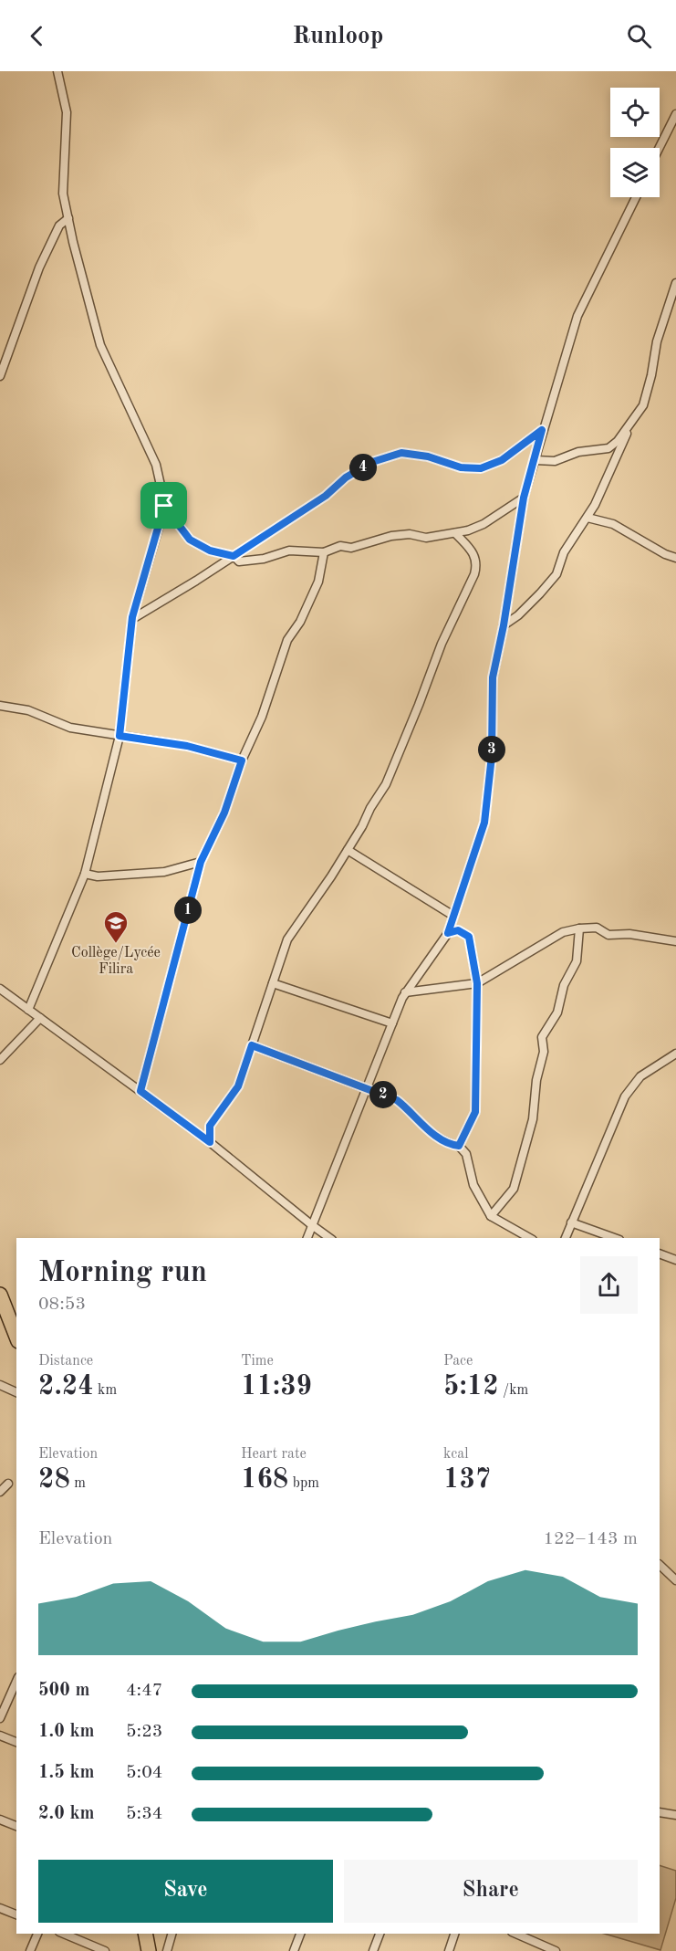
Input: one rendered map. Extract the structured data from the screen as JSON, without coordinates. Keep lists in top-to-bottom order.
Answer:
{
  "places": {
    "school or university": ["Collège/Lycée Filira"]
  },
  "page": {
    "header": "Runloop",
    "pins": [
      "4",
      "3",
      "1",
      "2"
    ],
    "heading": ["Morning run", "08:53"],
    "stats": [
      ["Distance", "2.24 km"],
      ["Time", "11:39"],
      ["Pace", "5:12 /km"],
      ["Elevation", "28 m"],
      ["Heart rate", "168 bpm"],
      ["kcal", "137"]
    ],
    "chart": ["Elevation", "122–143 m"],
    "list": [
      {
        "name": "500 m",
        "note": "4:47"
      },
      {
        "name": "1.0 km",
        "note": "5:23"
      },
      {
        "name": "1.5 km",
        "note": "5:04"
      },
      {
        "name": "2.0 km",
        "note": "5:34"
      }
    ],
    "buttons": ["Save", "Share"]
  }
}
